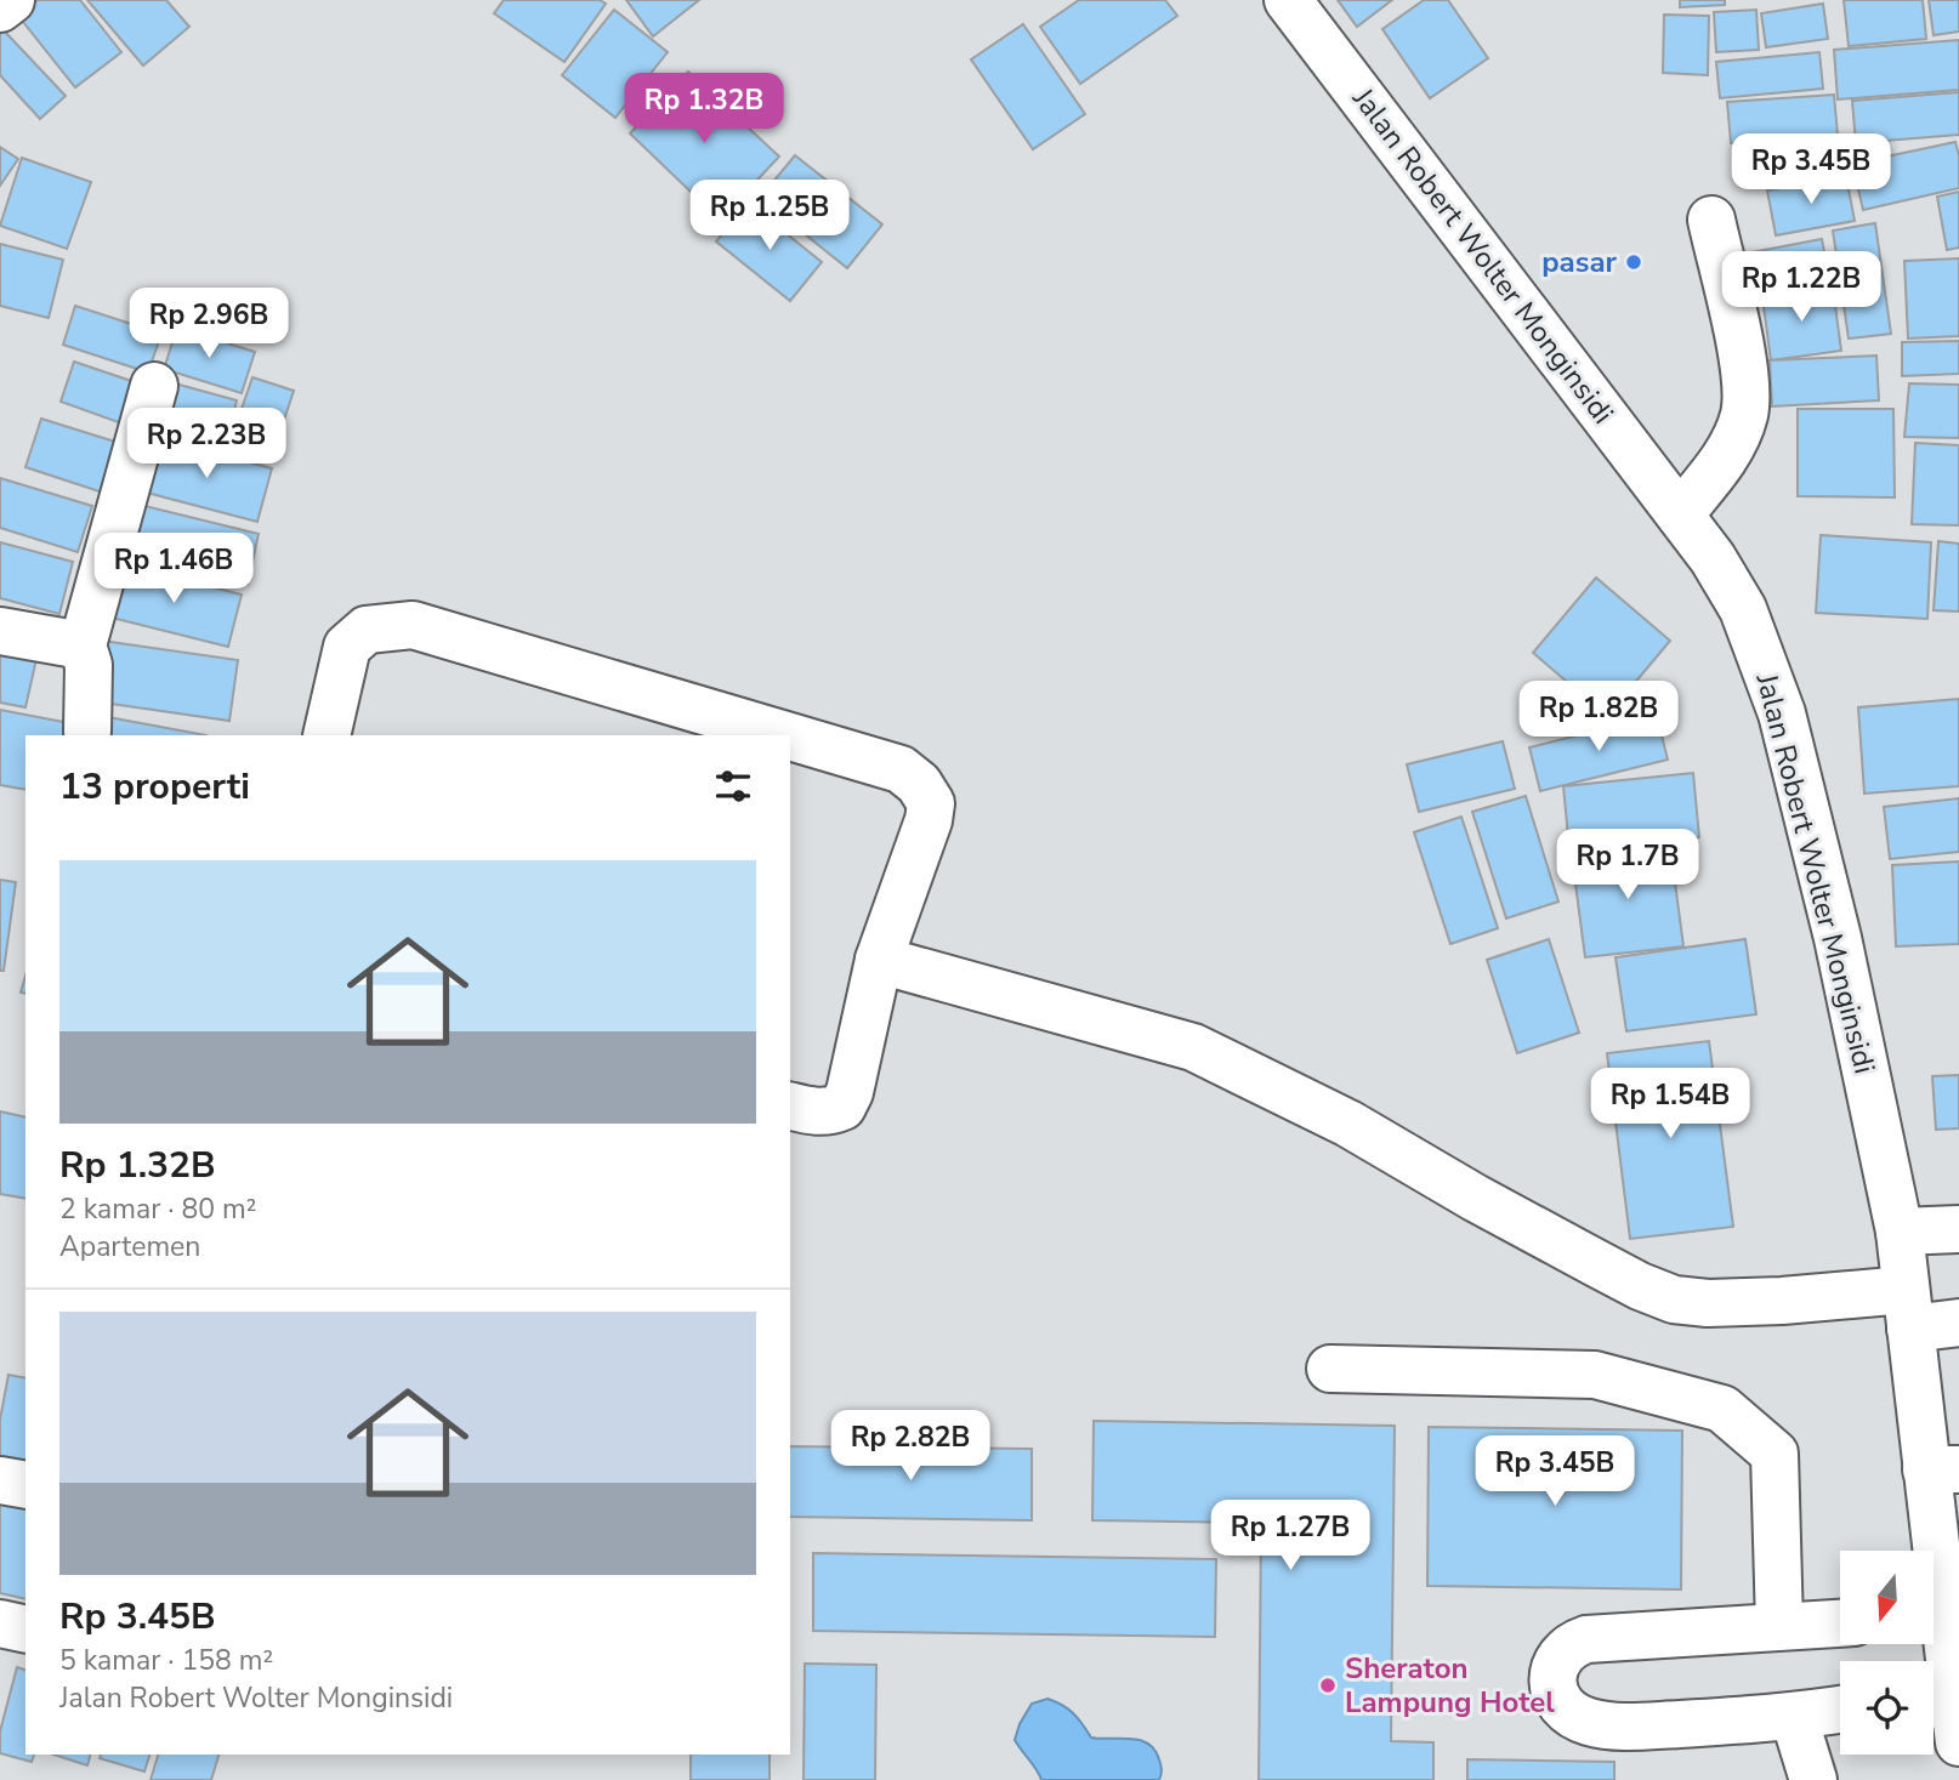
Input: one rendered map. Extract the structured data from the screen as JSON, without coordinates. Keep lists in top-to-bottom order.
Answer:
{
  "streets": {
    "main road": ["Jalan Robert Wolter Monginsidi"]
  },
  "places": ["pasar", "Sheraton Lampung Hotel"],
  "north": "bottom",
  "page": {
    "price": [
      "Rp 1.32B",
      "Rp 3.45B",
      "Rp 1.25B",
      "Rp 1.22B",
      "Rp 2.96B",
      "Rp 2.23B",
      "Rp 1.46B",
      "Rp 1.82B",
      "Rp 1.7B",
      "Rp 1.54B",
      "Rp 2.82B",
      "Rp 3.45B",
      "Rp 1.27B"
    ],
    "heading": "13 properti",
    "list": [
      {
        "name": "Rp 1.32B",
        "note": "2 kamar · 80 m² · Apartemen"
      },
      {
        "name": "Rp 3.45B",
        "note": "5 kamar · 158 m² · Jalan Robert Wolter Monginsidi"
      }
    ]
  }
}
